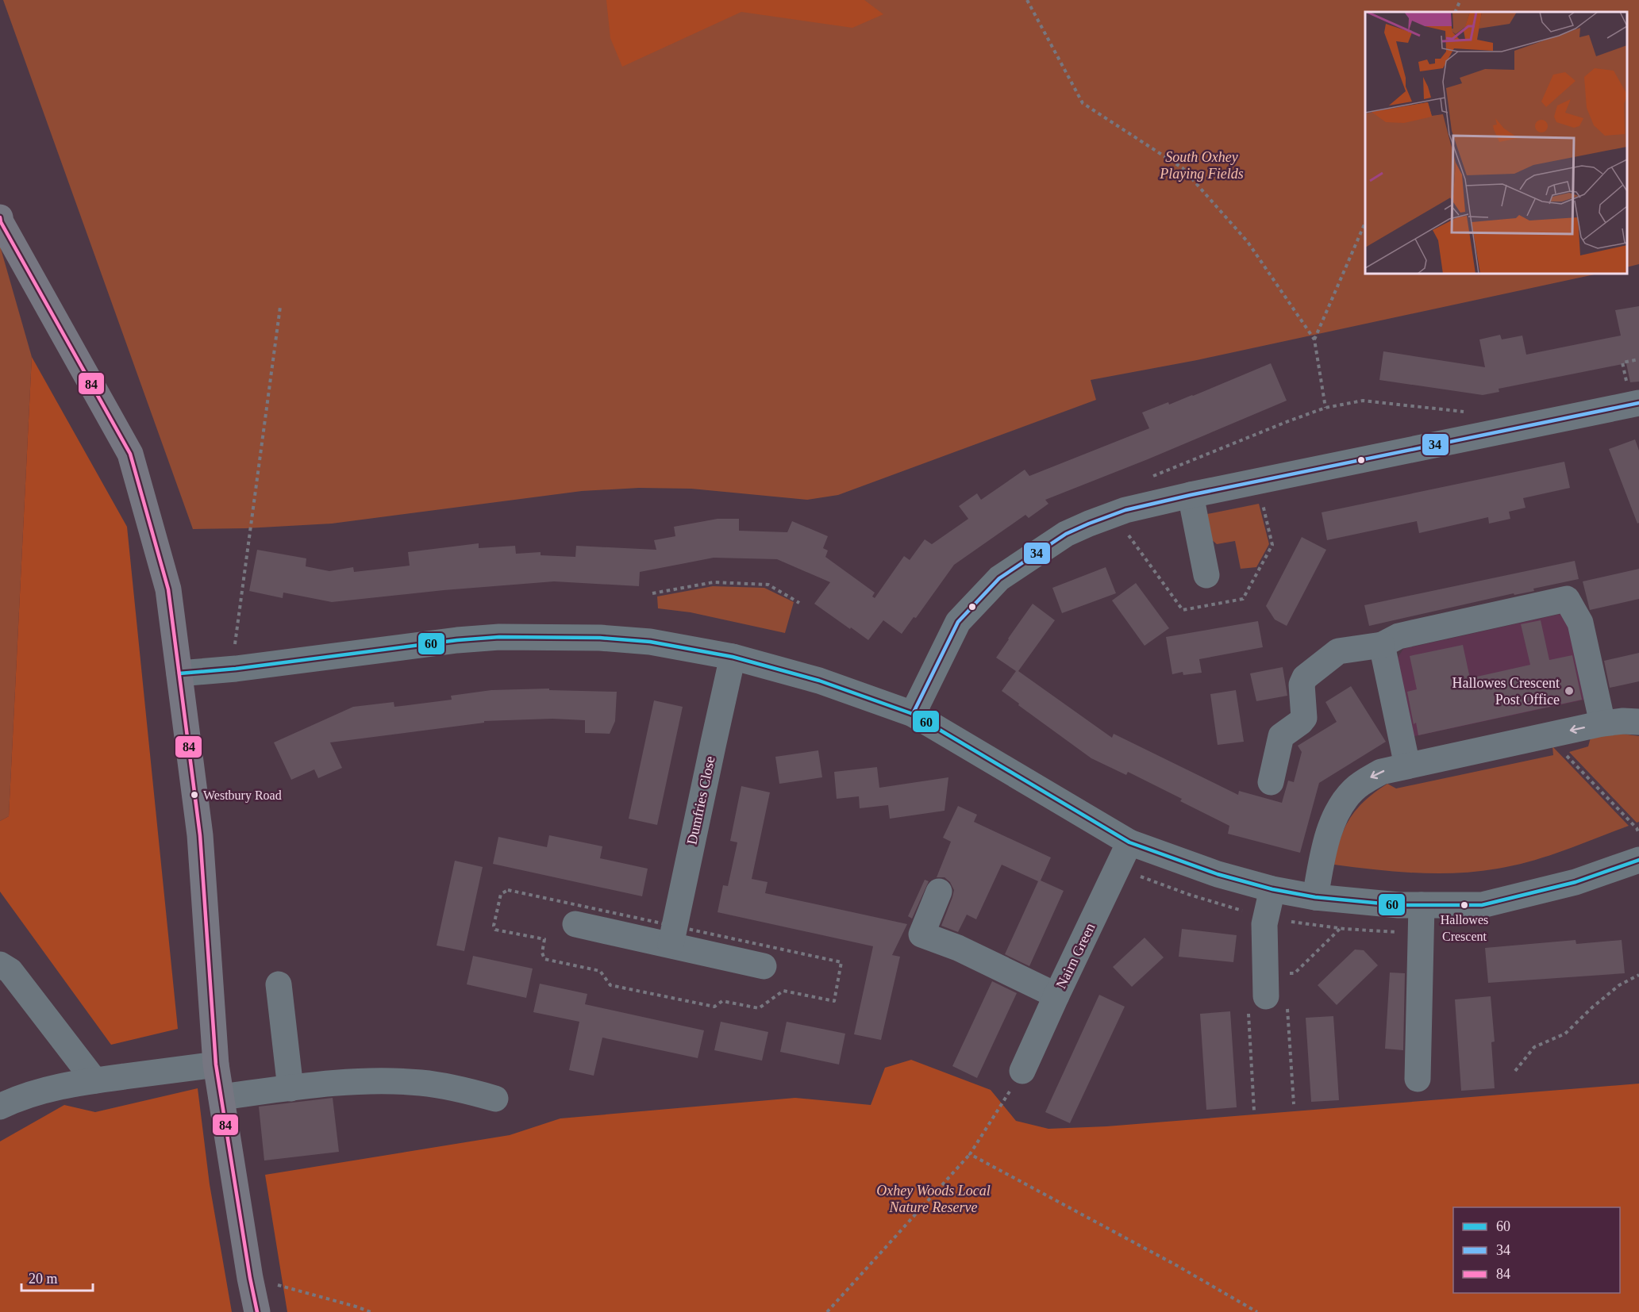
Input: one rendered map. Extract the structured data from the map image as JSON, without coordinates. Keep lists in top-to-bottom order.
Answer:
{
  "streets": {
    "street": ["Dumfries Close", "Nairn Green"]
  },
  "parks": ["South Oxhey Playing Fields", "Oxhey Woods Local Nature Reserve"],
  "places": ["Hallowes Crescent Post Office", "Westbury Road", "Hallowes Crescent"],
  "lines": ["transit line 84", "transit line 34", "transit line 60"],
  "legend": ["60", "34", "84"],
  "scale_bar": "20 m"
}
